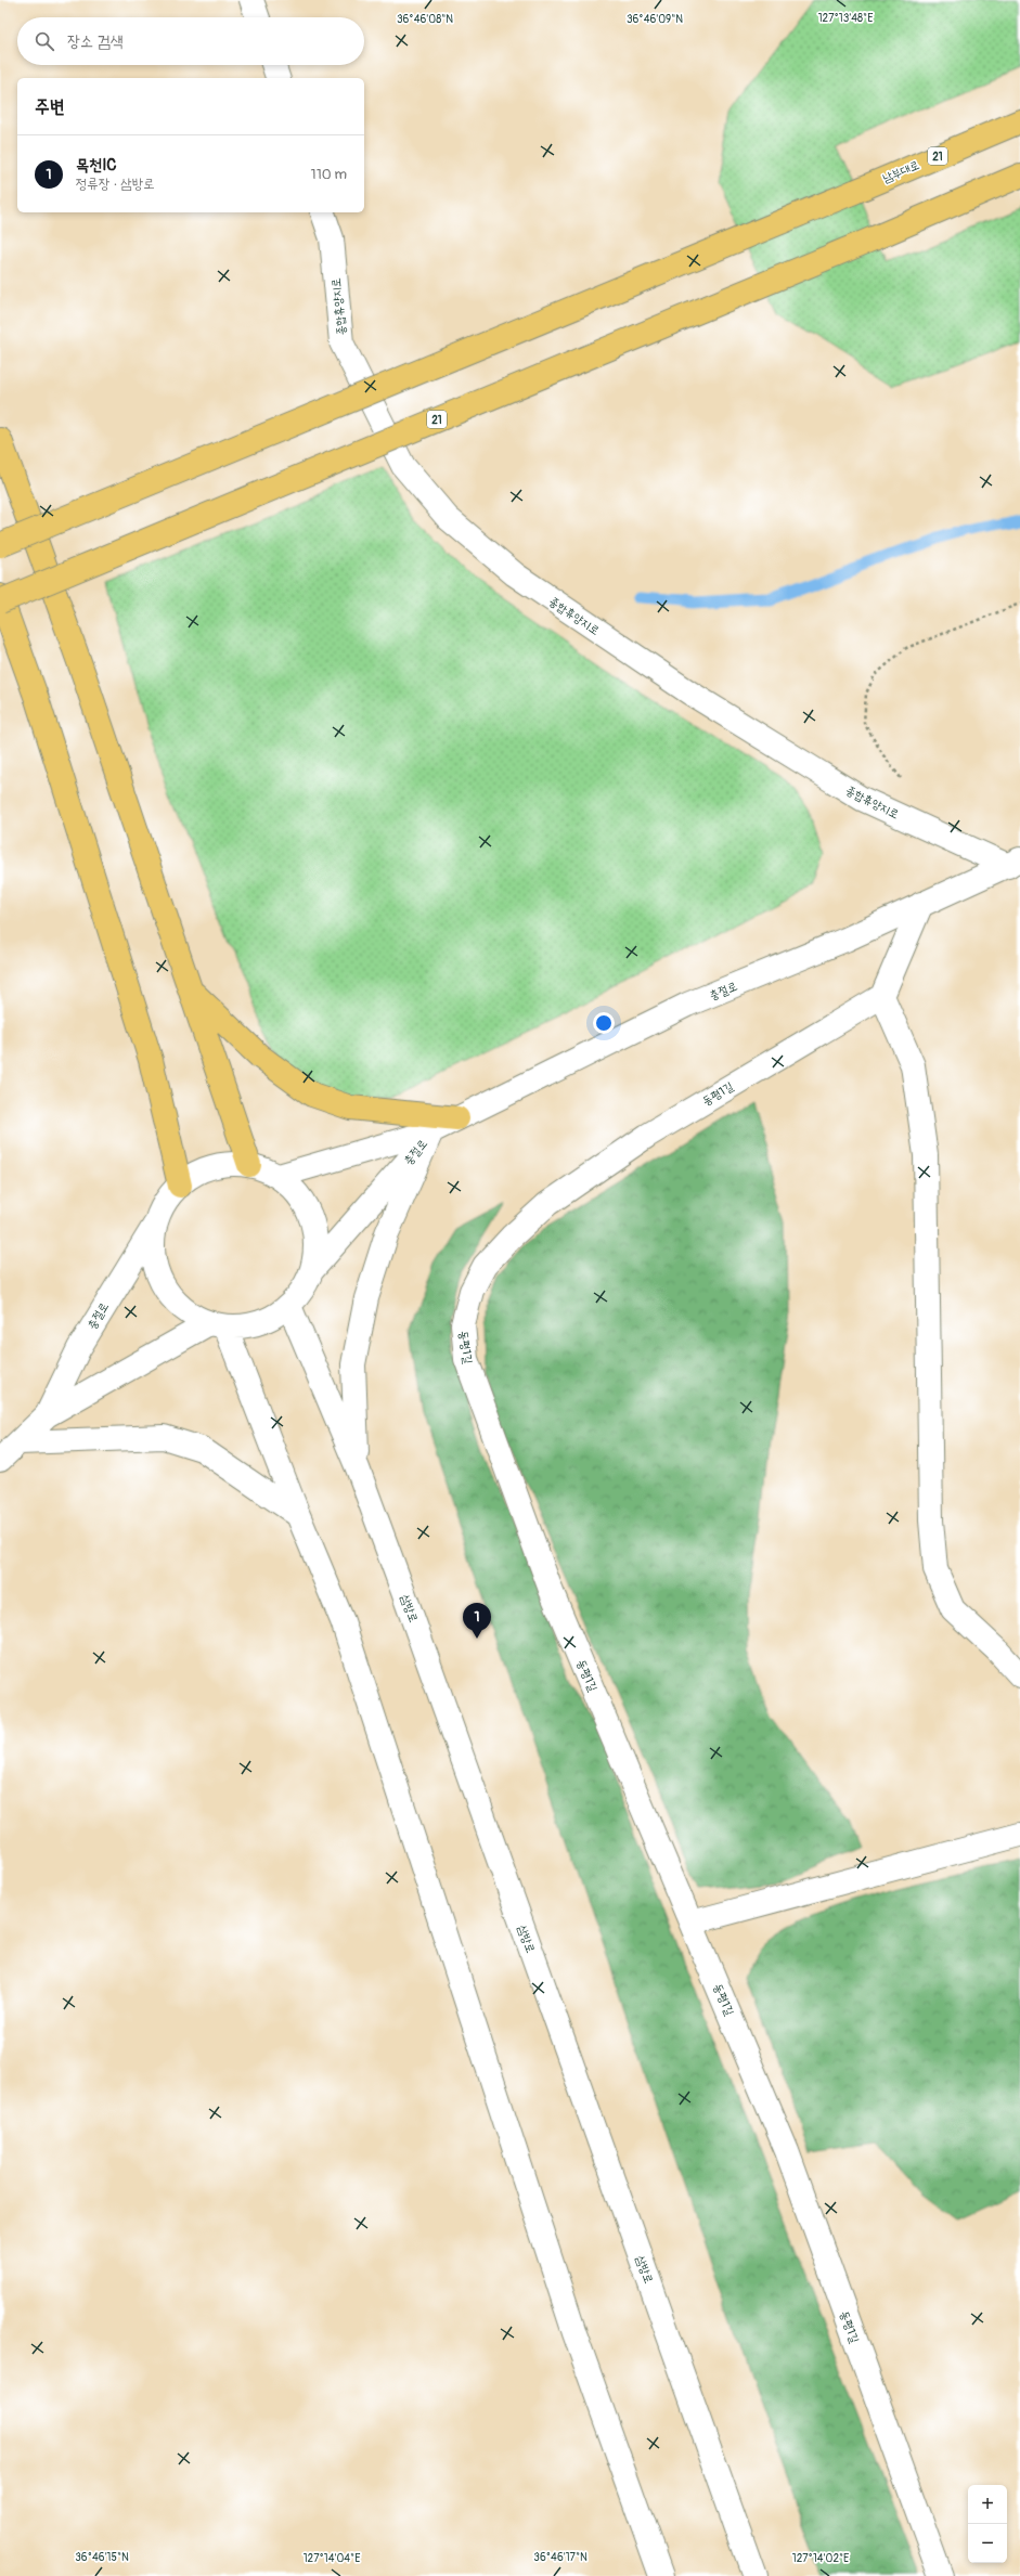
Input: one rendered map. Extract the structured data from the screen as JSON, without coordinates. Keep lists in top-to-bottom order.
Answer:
{
  "streets": {
    "highway": ["21", "남부대로"],
    "street": [
      "종합휴양지로",
      "충절로",
      "동평1길",
      "삼방로"
    ]
  },
  "crossings": [
    ["종합휴양지로", "충절로"]
  ],
  "page": {
    "search": "장소 검색",
    "heading": "주변",
    "list": [
      {
        "mark": "1",
        "name": "목천IC",
        "note": "정류장 · 삼방로",
        "value": "110 m"
      }
    ],
    "pins": "1",
    "map_buttons": ["+", "−"]
  },
  "coordinates": [
    "127°13'48\"E",
    "36°46'08\"N",
    "36°46'09\"N",
    "36°46'15\"N",
    "36°46'17\"N",
    "127°14'04\"E",
    "127°14'02\"E"
  ]
}
